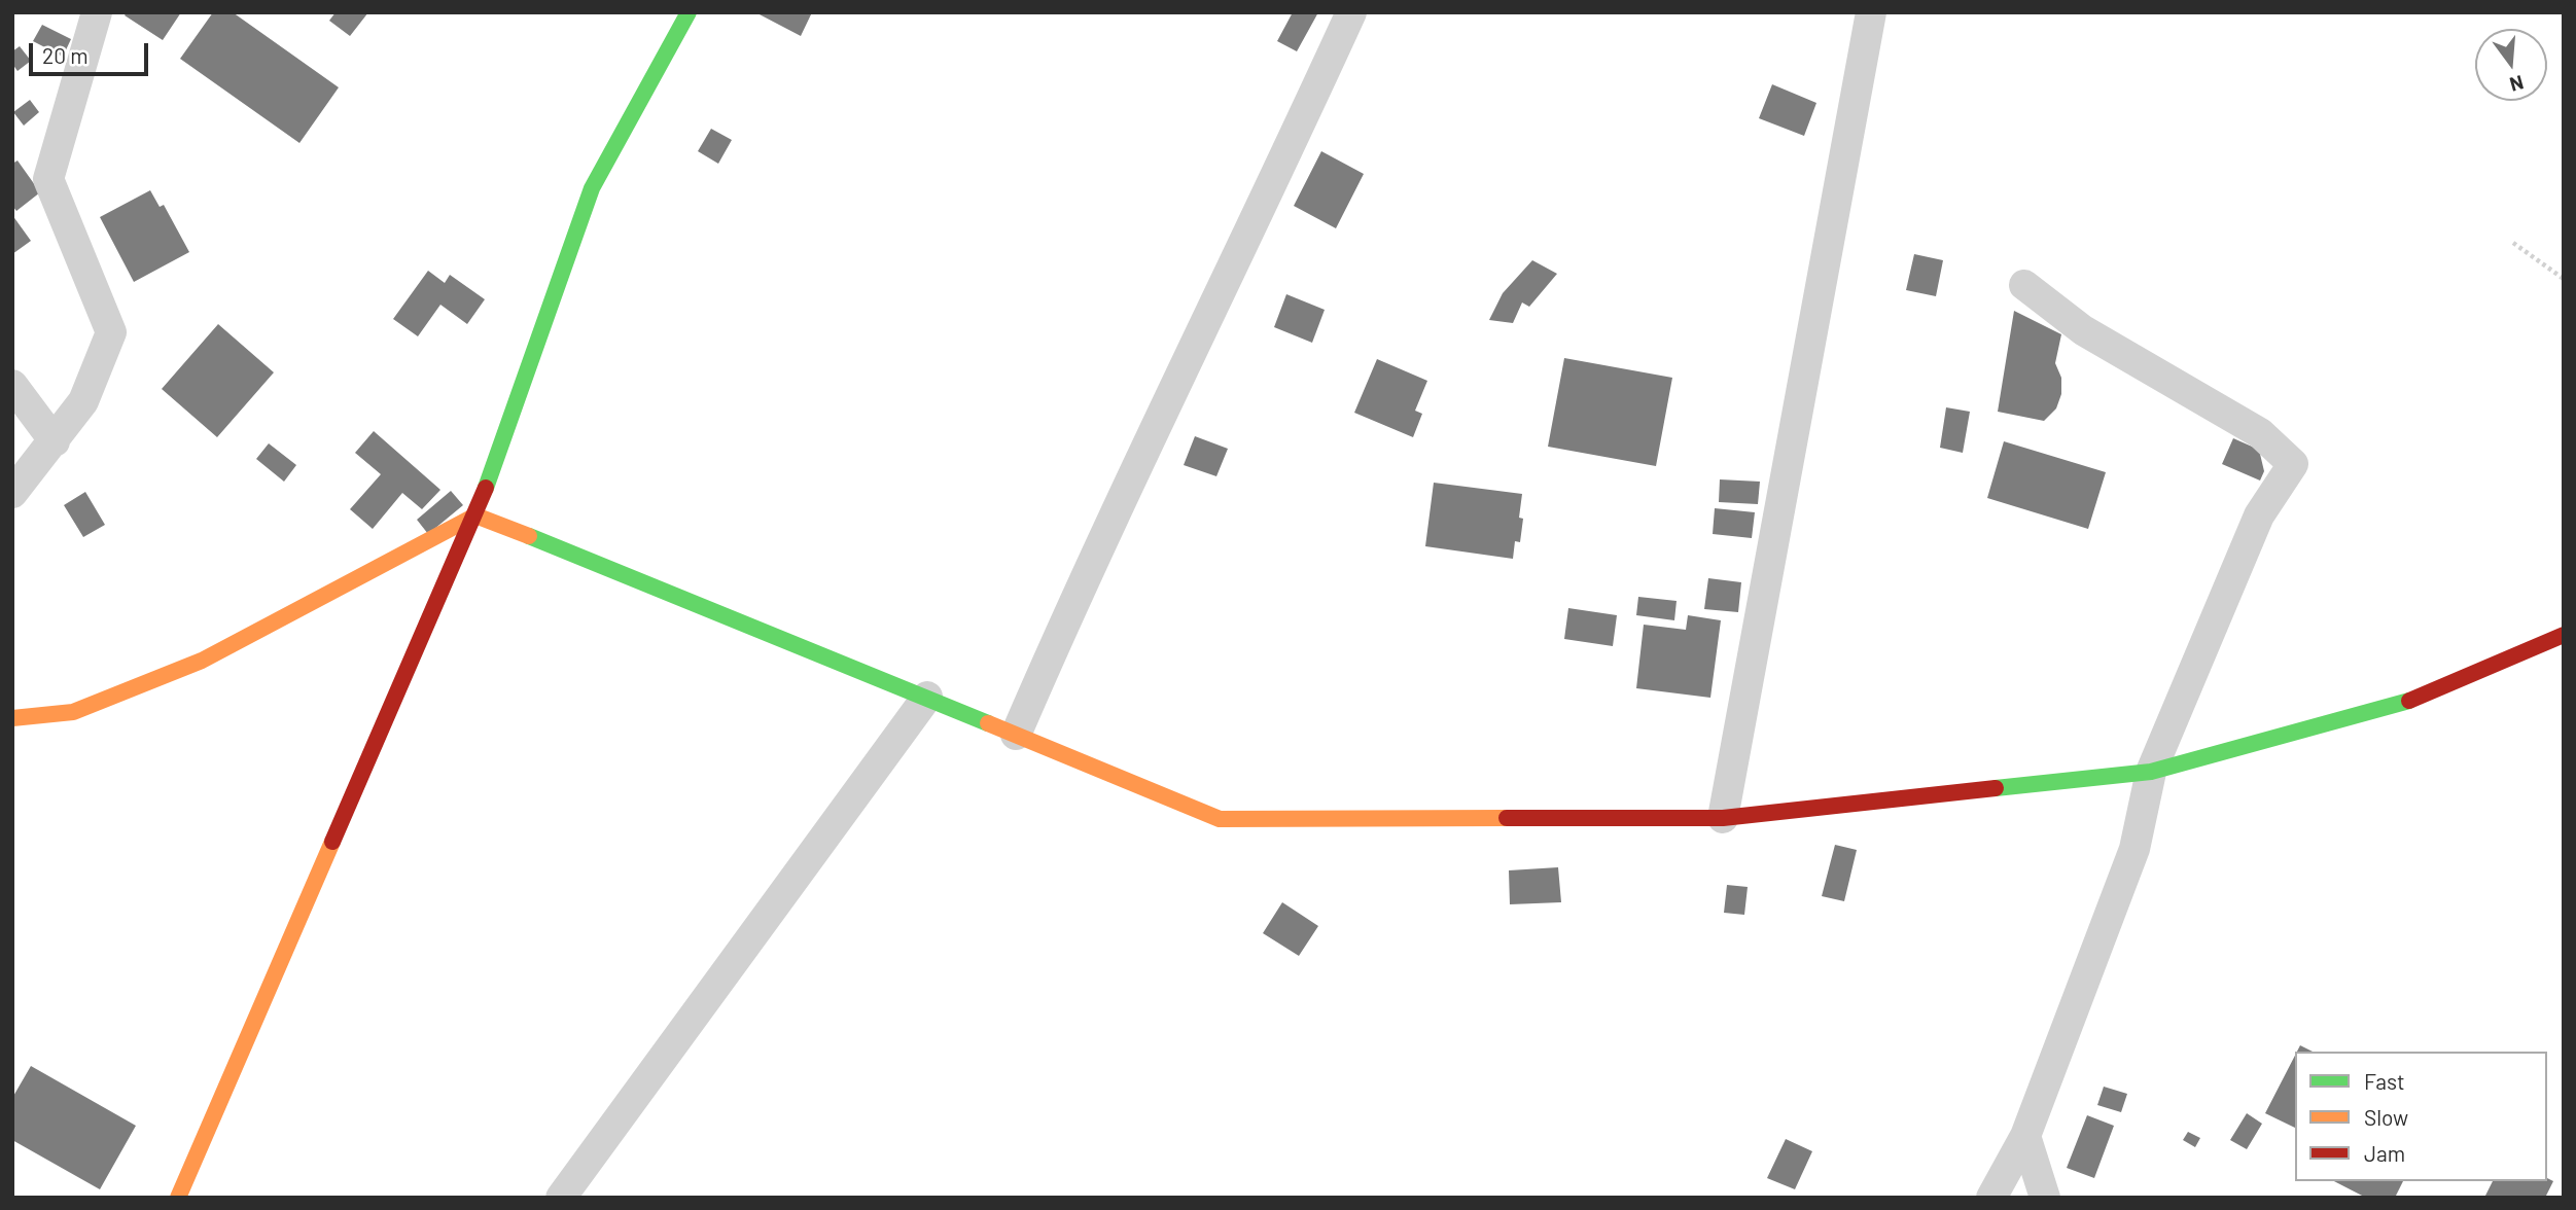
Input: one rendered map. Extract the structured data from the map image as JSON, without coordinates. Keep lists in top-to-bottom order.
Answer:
{
  "legend": ["Fast", "Slow", "Jam"],
  "scale_bar": "20 m",
  "north": "bottom"
}
